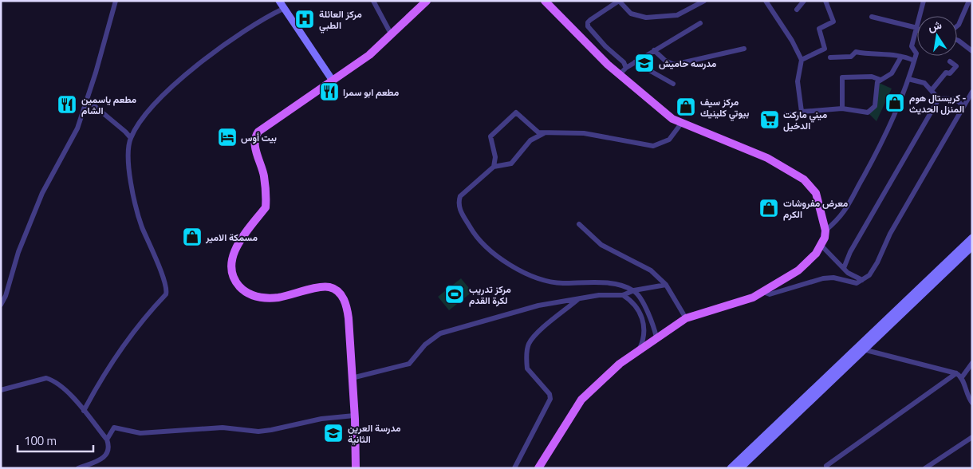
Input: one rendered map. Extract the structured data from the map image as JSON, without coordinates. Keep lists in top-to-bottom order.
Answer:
{
  "places": {
    "hospital": ["مركز العائلة الطبي"],
    "school or university": ["مدرسه حاميش", "مدرسة العرين الثانية"],
    "restaurant": ["مطعم ابو سمرا", "مطعم ياسمين الشام"],
    "shop": [
      "كريستال هوم - المنزل الحديث",
      "مركز سيف بيوتي كلينيك",
      "معرض مفروشات الكرم",
      "مسمكة الامير"
    ],
    "supermarket": ["ميني ماركت الدخيل"],
    "hotel": ["بيت أوس"],
    "sports": ["مركز تدريب لكرة القدم"]
  },
  "scale_bar": "100 m",
  "north": "top"
}
